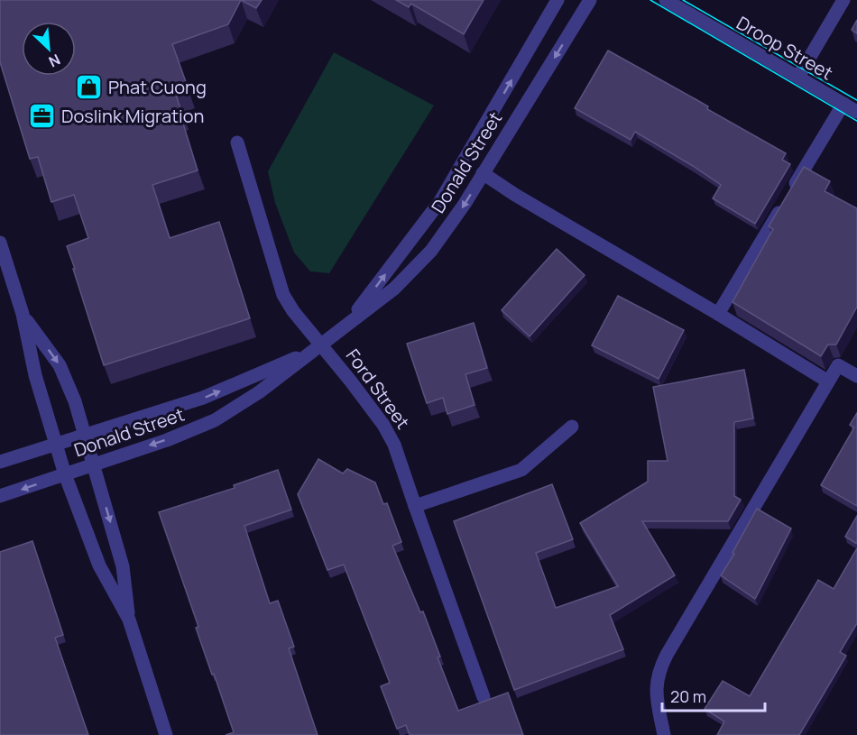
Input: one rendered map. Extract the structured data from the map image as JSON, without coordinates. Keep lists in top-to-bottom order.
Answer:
{
  "streets": {
    "street": ["Droop Street", "Donald Street", "Ford Street"]
  },
  "crossings": [
    ["Donald Street", "Ford Street"]
  ],
  "places": {
    "shop": ["Phat Cuong"],
    "office": ["Doslink Migration"]
  },
  "scale_bar": "20 m",
  "north": "bottom right"
}
